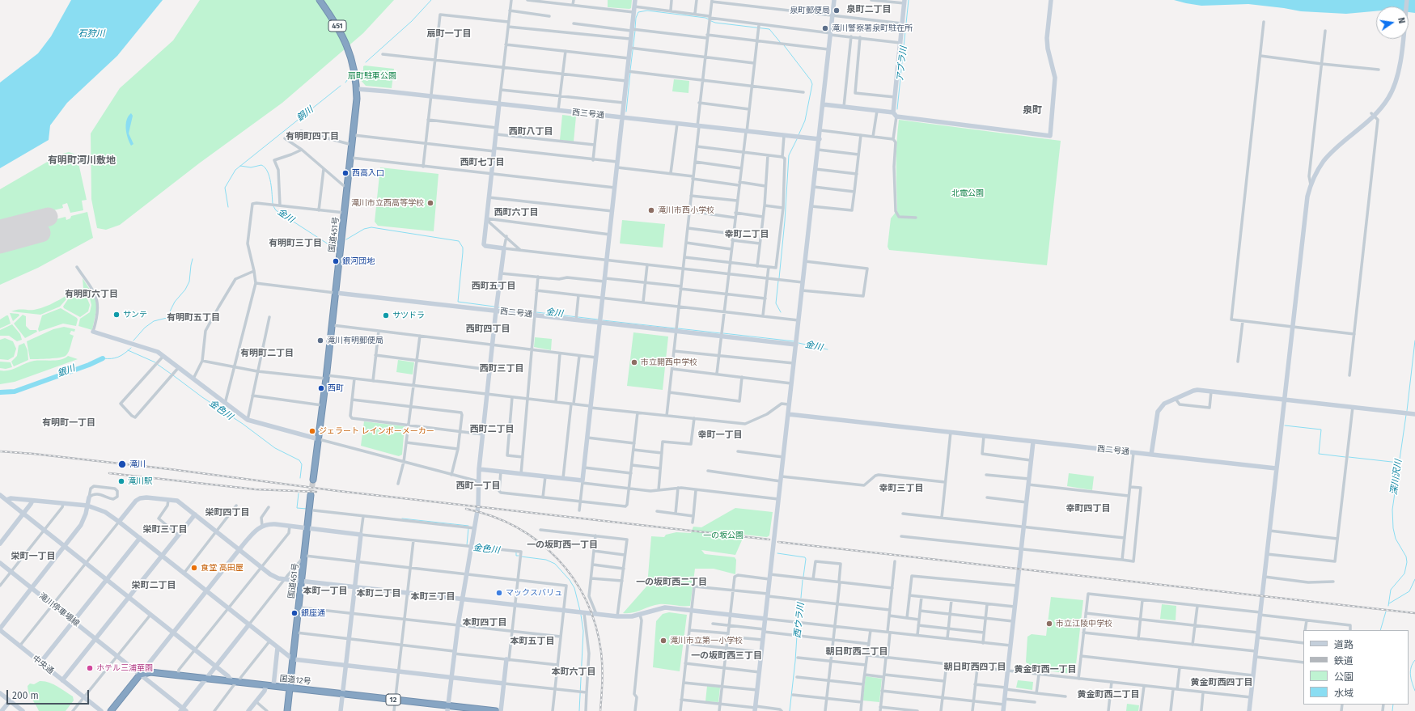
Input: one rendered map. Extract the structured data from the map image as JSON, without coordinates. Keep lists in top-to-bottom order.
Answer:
{
  "streets": {
    "highway": [
      "451",
      "国道451号",
      "国道12号",
      "12"
    ],
    "street": [
      "西三号通",
      "西二号通",
      "滝川停車場線",
      "中央通"
    ]
  },
  "crossings": [
    ["西三号通", "国道451号"],
    ["国道451号", "西二号通"],
    ["国道451号", "国道12号"],
    ["滝川停車場線", "国道12号"]
  ],
  "districts": [
    "泉町二丁目",
    "扇町一丁目",
    "泉町",
    "西町八丁目",
    "有明町四丁目",
    "有明町河川敷地",
    "西町七丁目",
    "西町六丁目",
    "幸町二丁目",
    "有明町三丁目",
    "西町五丁目",
    "有明町六丁目",
    "有明町五丁目",
    "西町四丁目",
    "有明町二丁目",
    "西町三丁目",
    "有明町一丁目",
    "西町二丁目",
    "幸町一丁目",
    "西町一丁目",
    "幸町三丁目",
    "幸町四丁目",
    "栄町四丁目",
    "栄町三丁目",
    "一の坂町西一丁目",
    "栄町一丁目",
    "一の坂町西二丁目",
    "栄町二丁目",
    "本町一丁目",
    "本町二丁目",
    "本町三丁目",
    "本町四丁目",
    "本町五丁目",
    "朝日町西二丁目",
    "一の坂町西三丁目",
    "朝日町西四丁目",
    "黄金町西一丁目",
    "本町六丁目",
    "黄金町西四丁目",
    "黄金町西二丁目"
  ],
  "water": [
    "石狩川",
    "アブラ川",
    "銅川",
    "金川",
    "銀川",
    "金色川",
    "深川沢川",
    "西ウラ川"
  ],
  "parks": ["扇町駐車公園", "北電公園", "一の坂公園"],
  "places": [
    "泉町郵便局",
    "滝川警察署泉町駐在所",
    "西高入口",
    "滝川市立西高等学校",
    "滝川市西小学校",
    "銀河団地",
    "サンテ",
    "サツドラ",
    "滝川有明郵便局",
    "市立開西中学校",
    "西町",
    "ジェラート レインボーメーカー",
    "滝川",
    "滝川駅",
    "食堂 高田屋",
    "マックスバリュ",
    "銀座通",
    "市立江陵中学校",
    "滝川市立第一小学校",
    "ホテル三浦華園"
  ],
  "legend": [
    "道路",
    "鉄道",
    "公園",
    "水域"
  ],
  "scale_bar": "200 m",
  "north": "right"
}
